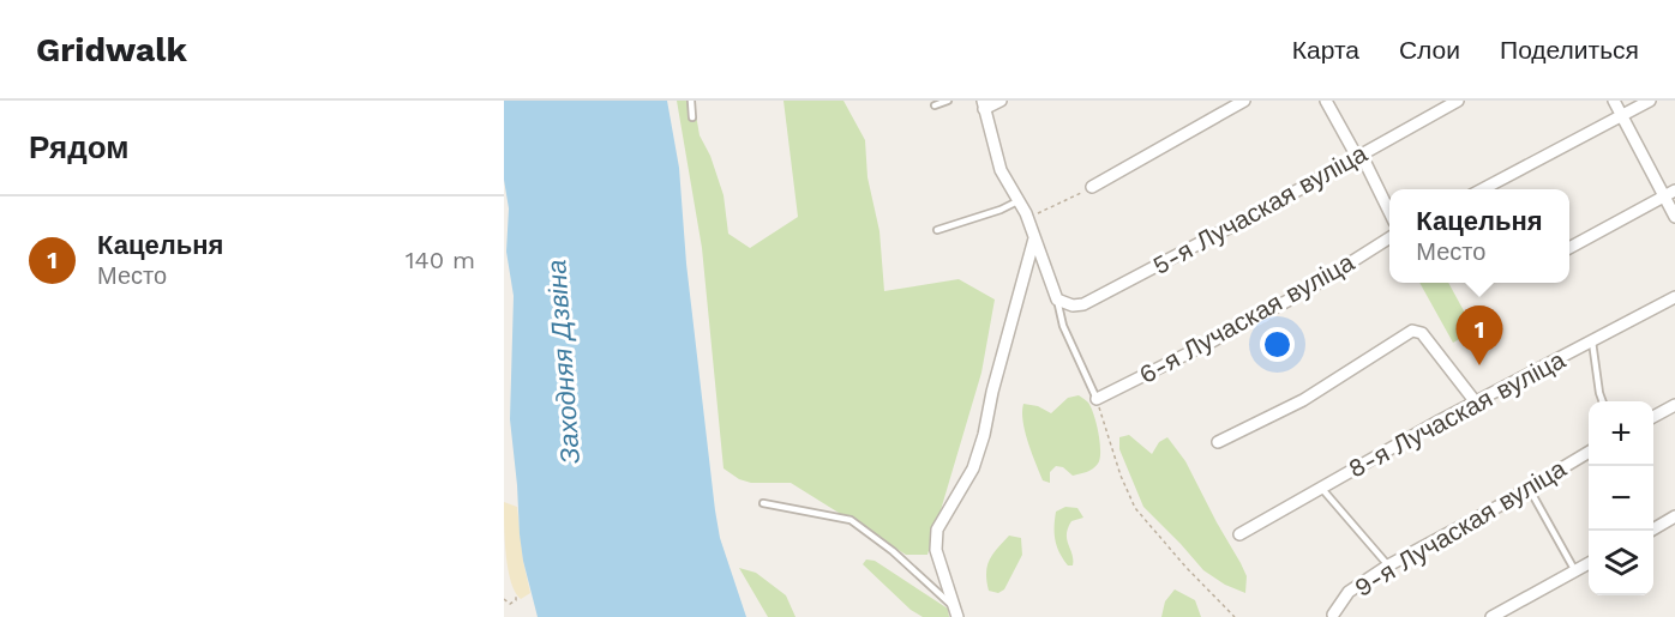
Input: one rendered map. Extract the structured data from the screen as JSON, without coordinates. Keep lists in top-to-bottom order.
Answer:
{
  "streets": {
    "street": [
      "5-я Лучаская вуліца",
      "6-я Лучаская вуліца",
      "8-я Лучаская вуліца",
      "9-я Лучаская вуліца"
    ]
  },
  "water": ["Заходняя Дзвіна"],
  "page": {
    "header": "Gridwalk",
    "nav": ["Карта", "Слои", "Поделиться"],
    "heading": "Рядом",
    "popup": ["Кацельня", "Место"],
    "list": [
      {
        "mark": "1",
        "name": "Кацельня",
        "note": "Место",
        "value": "140 m"
      }
    ],
    "pins": "1",
    "map_buttons": ["+", "−"]
  }
}
